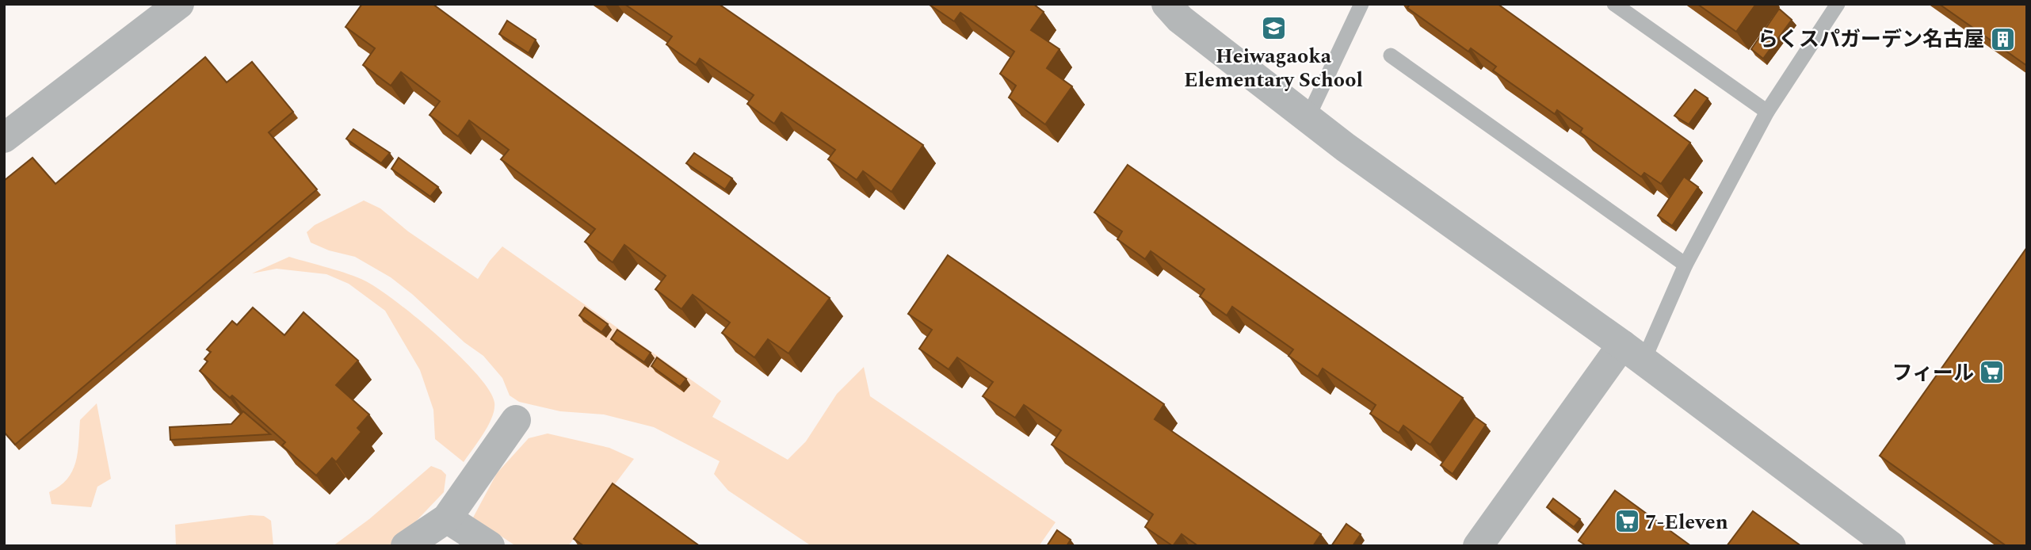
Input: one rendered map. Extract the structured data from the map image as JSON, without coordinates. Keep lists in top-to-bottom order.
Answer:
{
  "places": {
    "school or university": ["Heiwagaoka Elementary School"],
    "building": ["らくスパガーデン名古屋"],
    "supermarket": ["フィール", "7-Eleven"]
  }
}
